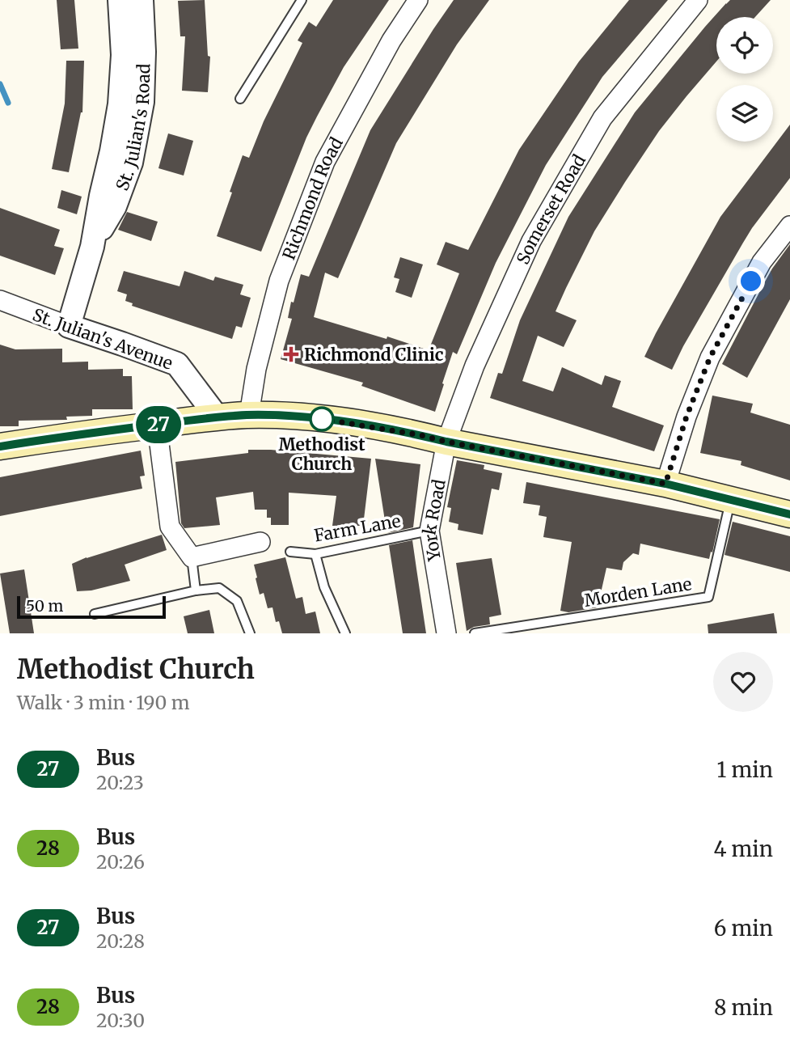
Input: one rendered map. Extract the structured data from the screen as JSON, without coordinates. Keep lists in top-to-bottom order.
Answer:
{
  "streets": {
    "street": [
      "St. Julian's Road",
      "Richmond Road",
      "Somerset Road",
      "St. Julian's Avenue",
      "York Road"
    ],
    "lane": ["Farm Lane", "Morden Lane"]
  },
  "crossings": [
    ["St. Julian's Road", "St. Julian's Avenue"],
    ["Somerset Road", "York Road"],
    ["York Road", "Farm Lane"]
  ],
  "places": {
    "health": ["Richmond Clinic"],
    "other": ["Methodist Church"]
  },
  "lines": ["bus line 27"],
  "scale_bar": "50 m",
  "page": {
    "on_map": "27",
    "scale": "50 m",
    "heading": ["Methodist Church", "Walk · 3 min · 190 m"],
    "list": [
      {
        "mark": "27",
        "name": "Bus",
        "note": "20:23",
        "value": "1 min"
      },
      {
        "mark": "28",
        "name": "Bus",
        "note": "20:26",
        "value": "4 min"
      },
      {
        "mark": "27",
        "name": "Bus",
        "note": "20:28",
        "value": "6 min"
      },
      {
        "mark": "28",
        "name": "Bus",
        "note": "20:30",
        "value": "8 min"
      }
    ]
  }
}
